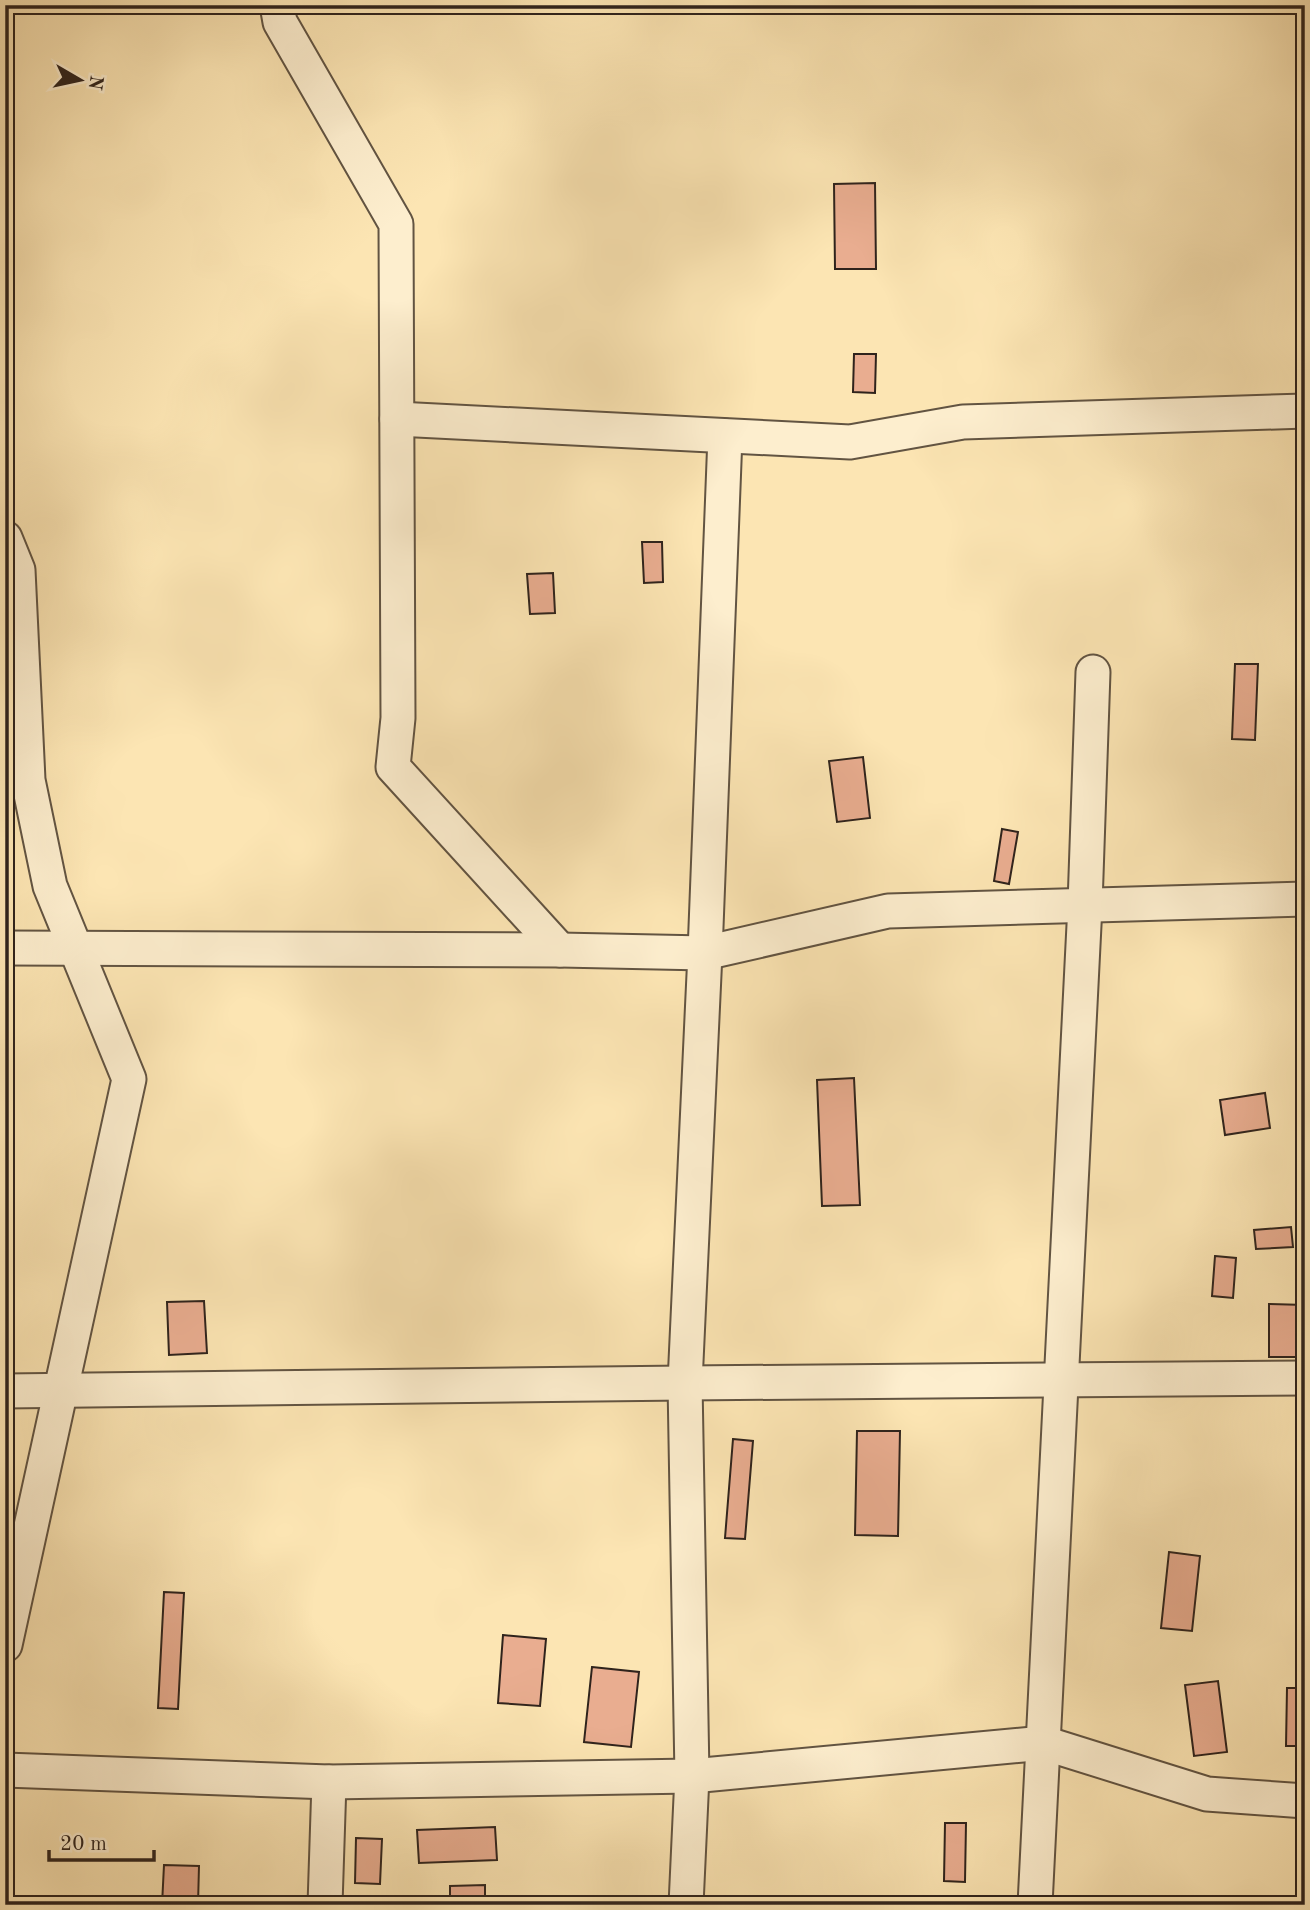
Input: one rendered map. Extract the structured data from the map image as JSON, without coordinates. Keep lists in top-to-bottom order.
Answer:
{
  "scale_bar": "20 m",
  "north": "right"
}
